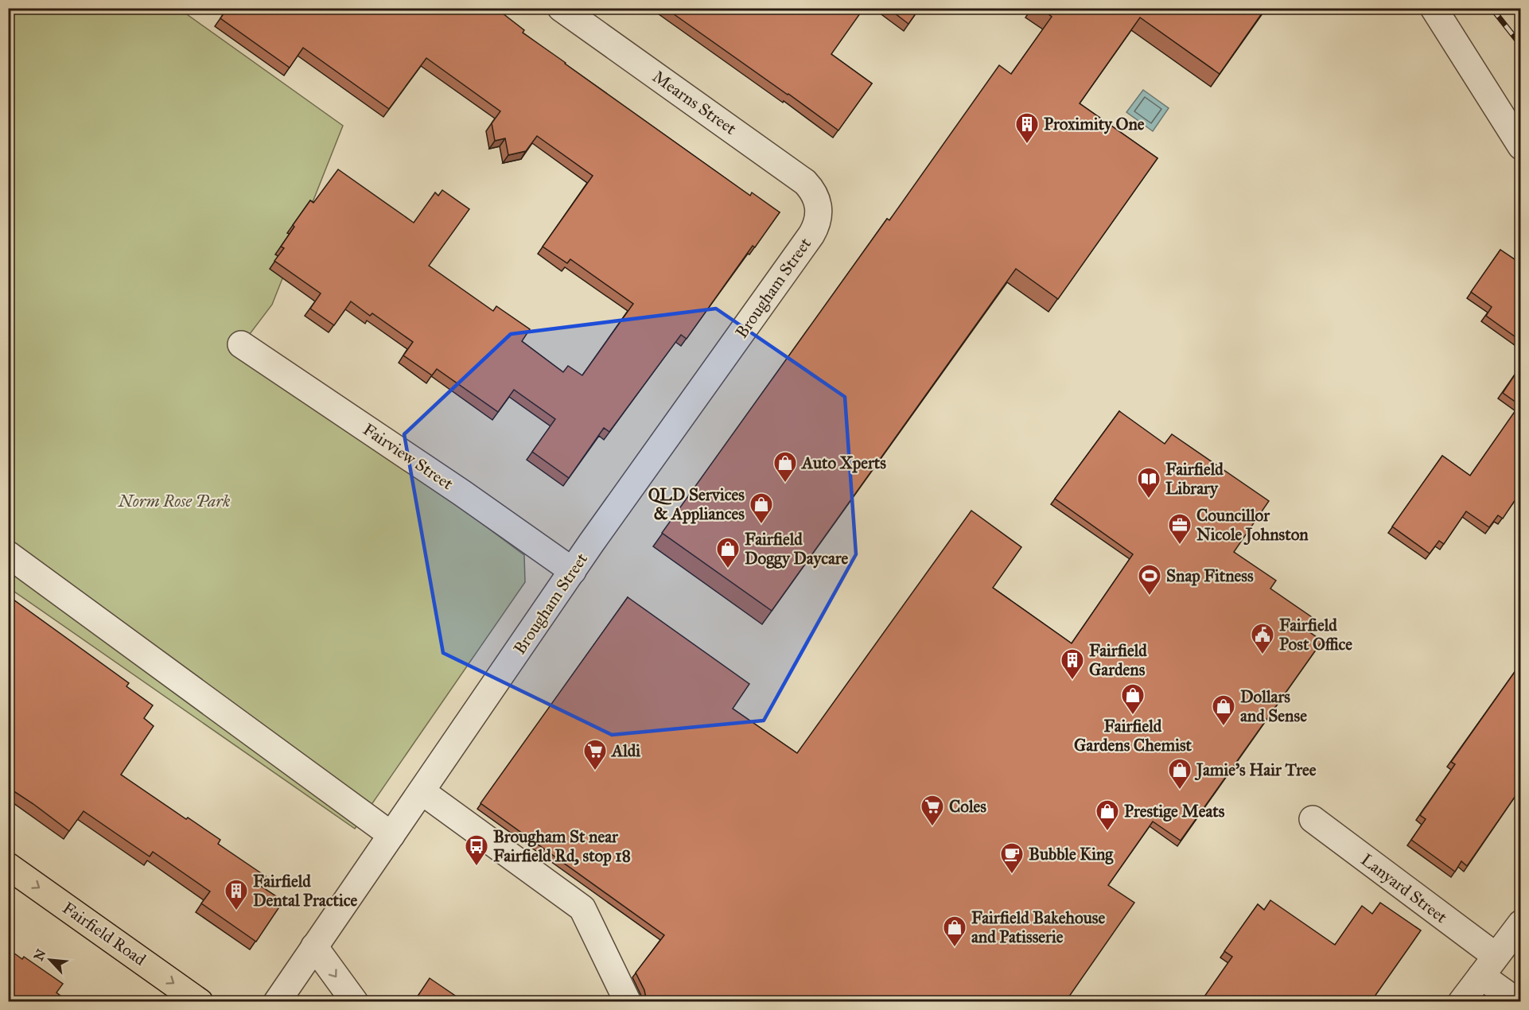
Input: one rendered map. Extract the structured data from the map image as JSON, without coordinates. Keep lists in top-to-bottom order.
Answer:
{
  "streets": {
    "main road": ["Fairfield Road"],
    "street": [
      "Mearns Street",
      "Brougham Street",
      "Fairview Street",
      "Lanyard Street"
    ]
  },
  "crossings": [
    ["Mearns Street", "Brougham Street"],
    ["Brougham Street", "Fairview Street"]
  ],
  "one_way": ["Fairfield Road"],
  "parks": ["Norm Rose Park"],
  "places": {
    "building": ["Proximity One", "Fairfield Gardens", "Fairfield Dental Practice"],
    "shop": [
      "Auto Xperts",
      "QLD Services & Appliances",
      "Fairfield Doggy Daycare",
      "Fairfield Gardens Chemist",
      "Dollars and Sense",
      "Jamie’s Hair Tree",
      "Prestige Meats",
      "Fairfield Bakehouse and Patisserie"
    ],
    "library": ["Fairfield Library"],
    "office": ["Councillor Nicole Johnston"],
    "sports": ["Snap Fitness"],
    "public building": ["Fairfield Post Office"],
    "supermarket": ["Aldi", "Coles"],
    "bus stop": ["Brougham St near Fairfield Rd, stop 18"],
    "cafe": ["Bubble King"]
  },
  "north": "top left"
}
